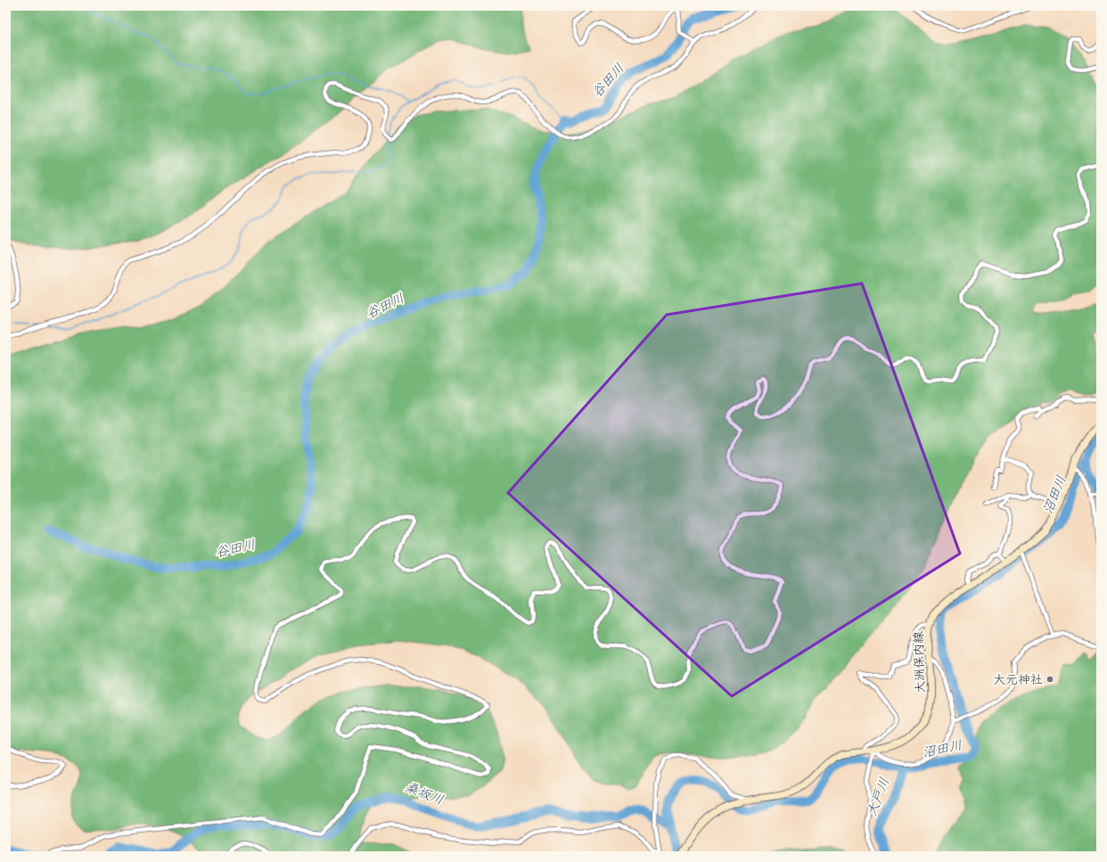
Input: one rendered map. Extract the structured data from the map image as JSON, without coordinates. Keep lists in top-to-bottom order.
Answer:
{
  "streets": {
    "main road": ["大洲保内線"]
  },
  "water": [
    "谷田川",
    "沼田川",
    "桑坂川",
    "大戸川"
  ],
  "places": ["大元神社"]
}
